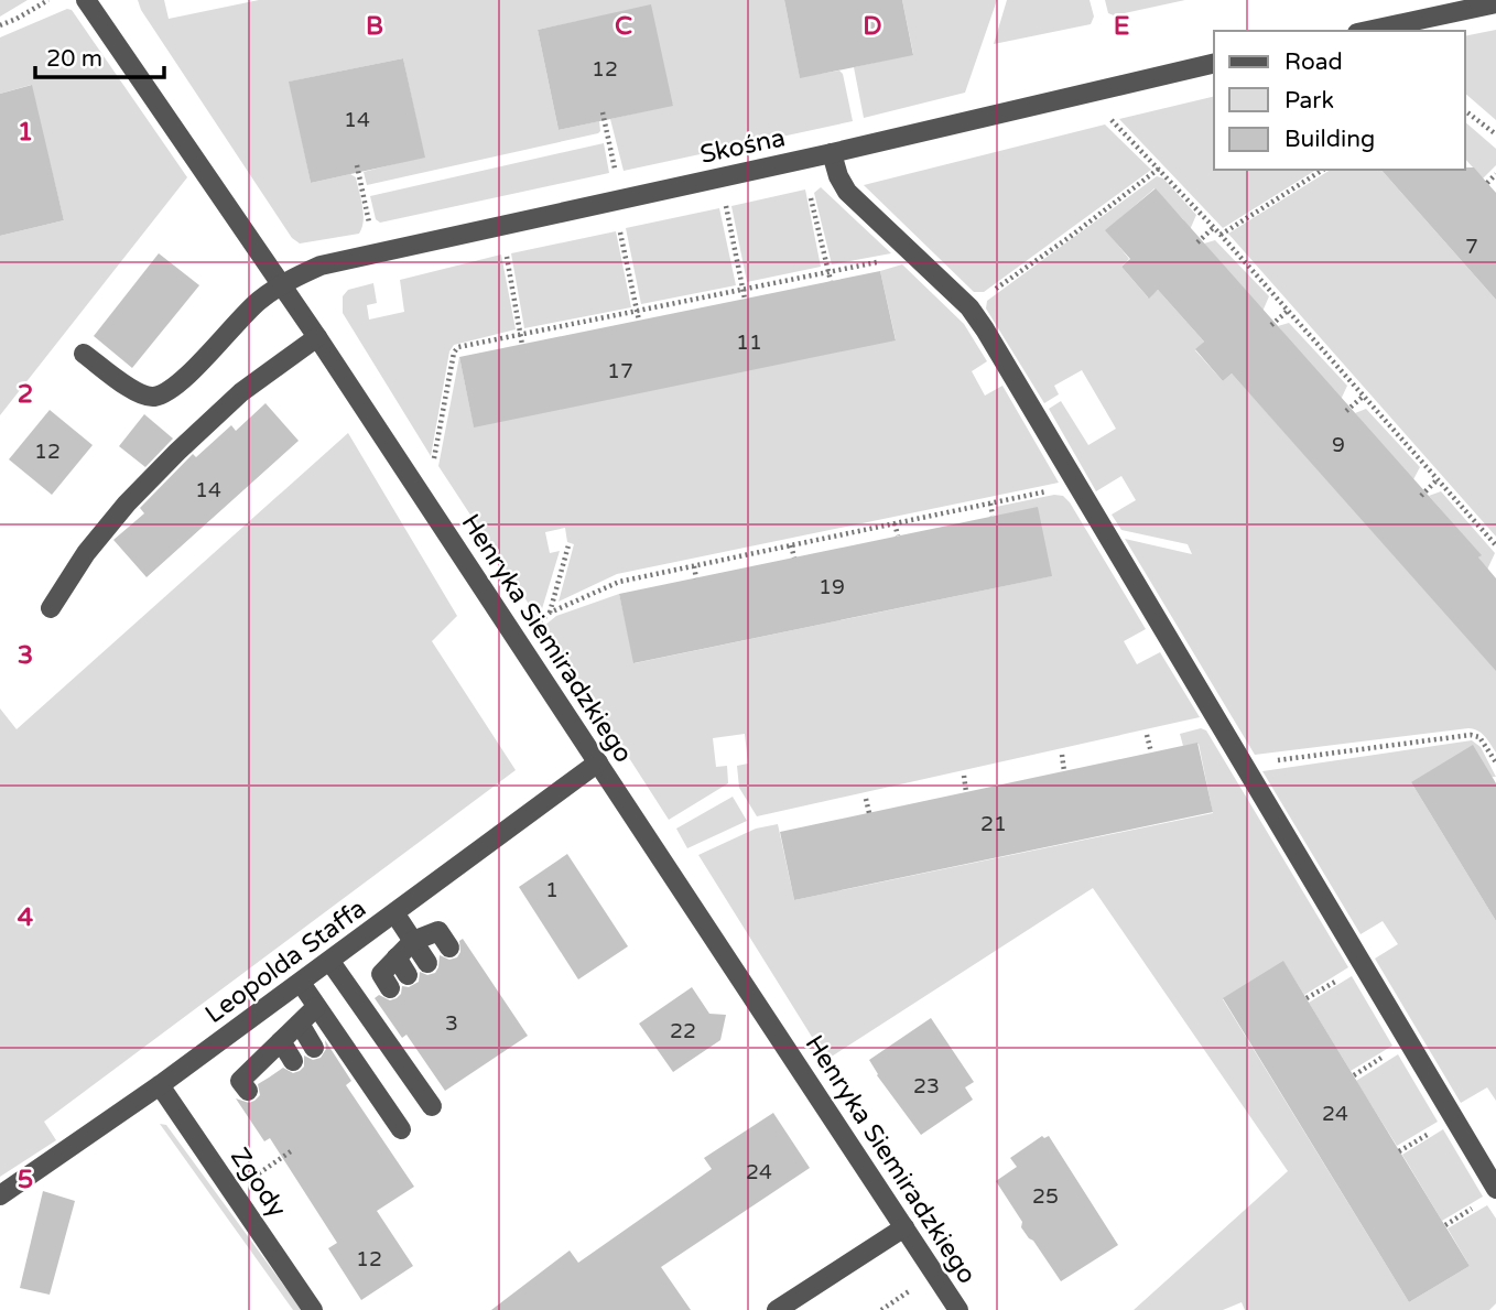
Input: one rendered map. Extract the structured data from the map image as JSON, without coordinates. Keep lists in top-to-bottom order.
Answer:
{
  "streets": {
    "street": [
      "Skośna",
      "Henryka Siemiradzkiego",
      "Leopolda Staffa",
      "Zgody"
    ]
  },
  "crossings": [
    ["Skośna", "Henryka Siemiradzkiego"],
    ["Henryka Siemiradzkiego", "Leopolda Staffa"],
    ["Leopolda Staffa", "Zgody"]
  ],
  "house_numbers": [
    "12",
    "14",
    "7",
    "11",
    "17",
    "9",
    "12",
    "14",
    "19",
    "21",
    "1",
    "3",
    "22",
    "23",
    "24",
    "24",
    "25",
    "12"
  ],
  "legend": ["Road", "Park", "Building"],
  "scale_bar": "20 m",
  "grid": {
    "columns": [
      "B",
      "C",
      "D",
      "E"
    ],
    "rows": [
      "1",
      "2",
      "3",
      "4",
      "5"
    ]
  }
}
